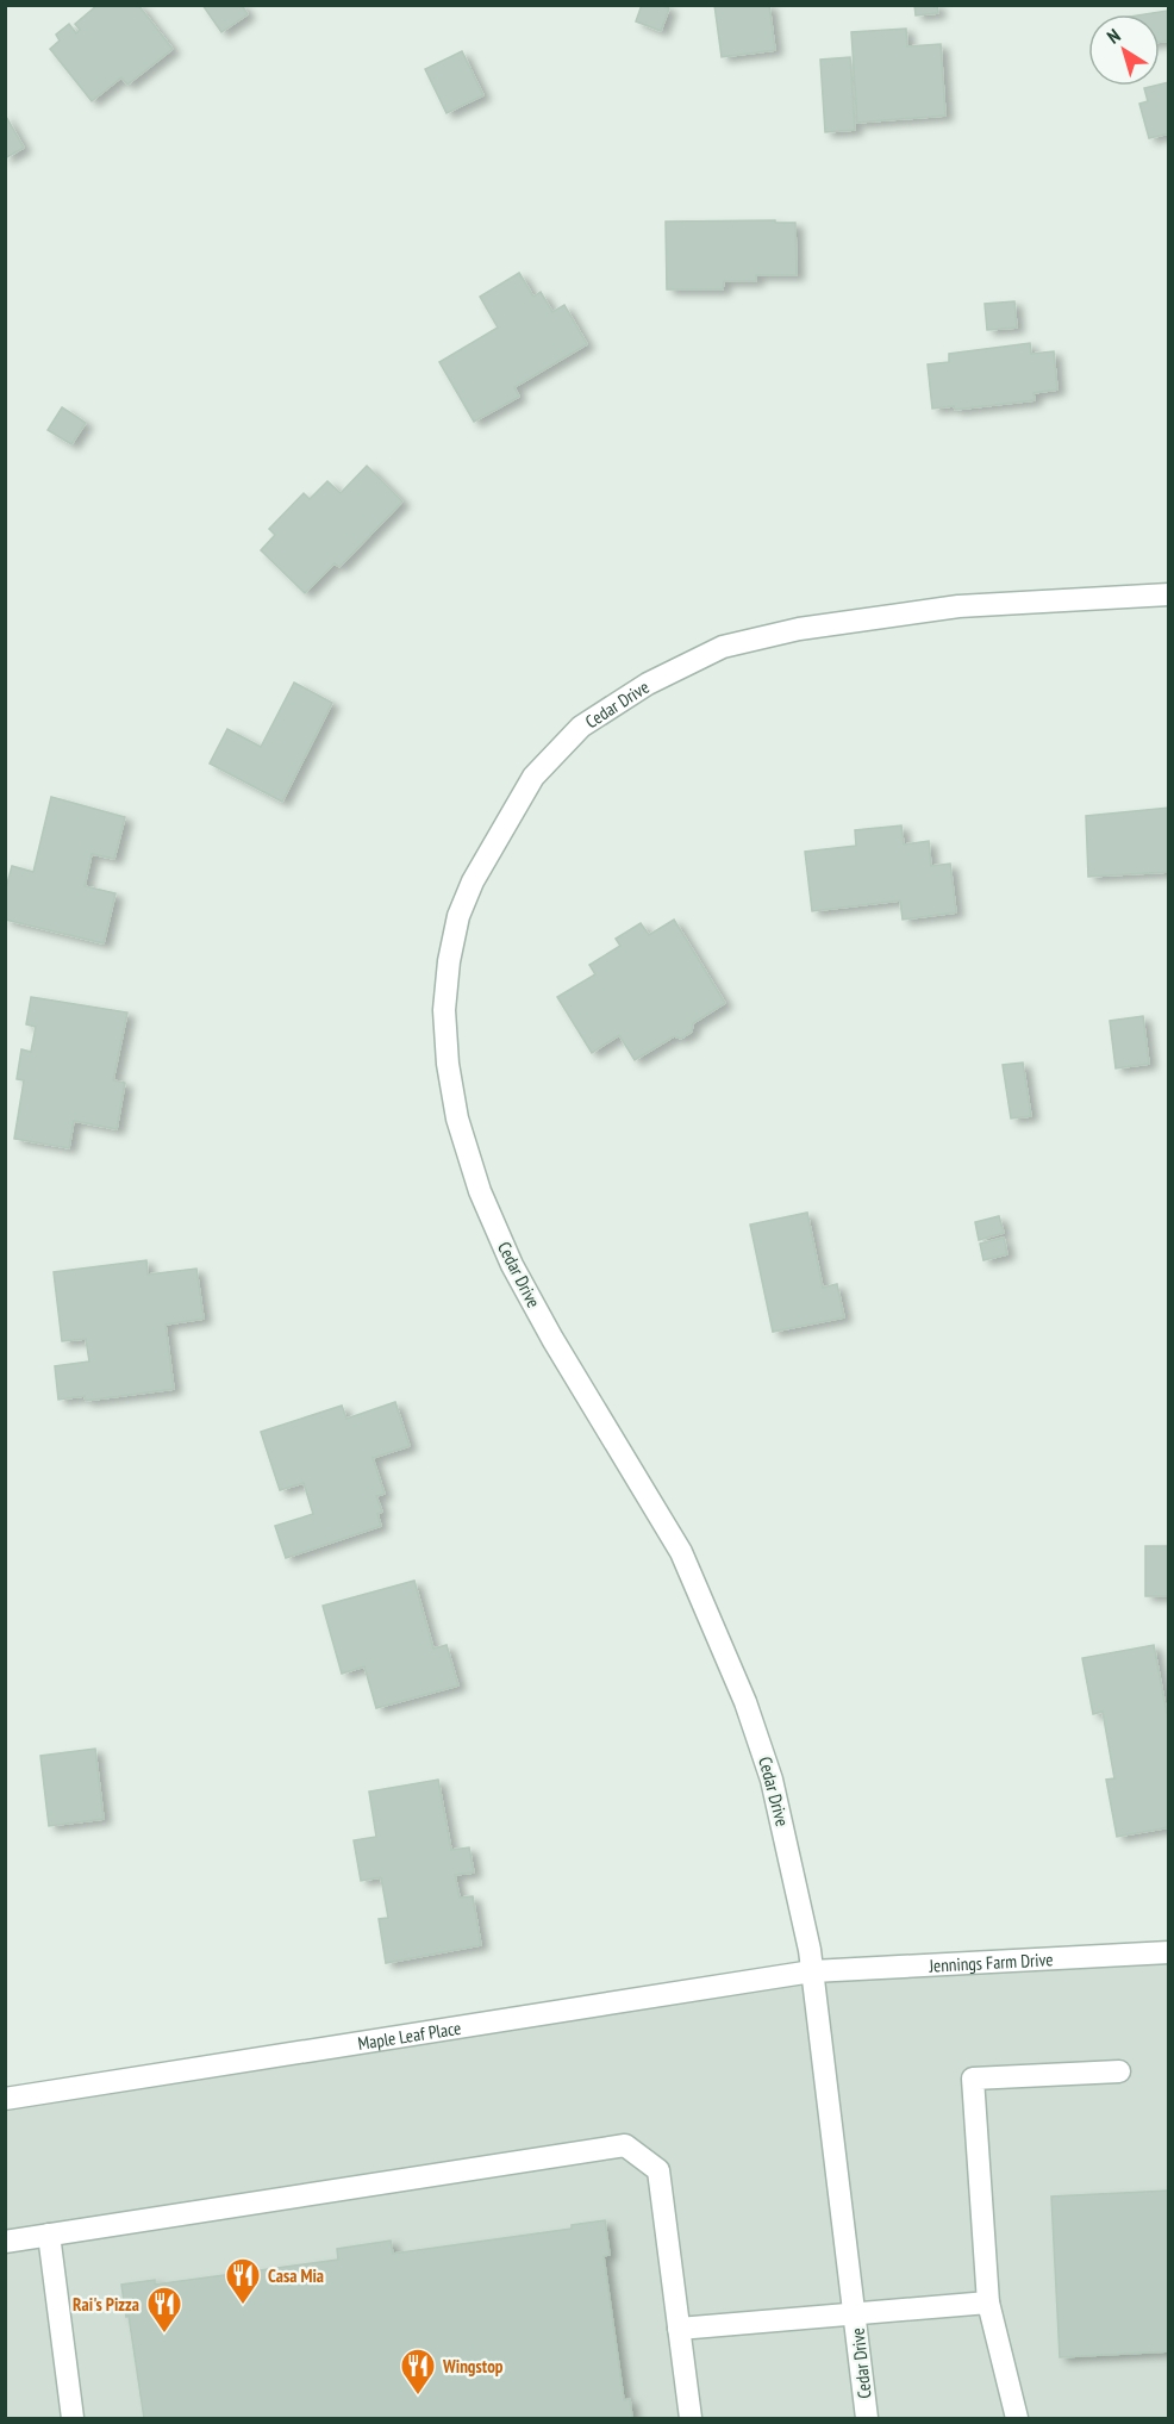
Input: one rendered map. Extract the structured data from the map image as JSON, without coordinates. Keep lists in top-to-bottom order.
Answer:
{
  "streets": {
    "street": ["Cedar Drive", "Jennings Farm Drive", "Maple Leaf Place"]
  },
  "crossings": [
    ["Cedar Drive", "Jennings Farm Drive"],
    ["Cedar Drive", "Maple Leaf Place"],
    ["Jennings Farm Drive", "Maple Leaf Place"]
  ],
  "places": {
    "restaurant": ["Casa Mia", "Rai's Pizza", "Wingstop"]
  },
  "north": "top left"
}
